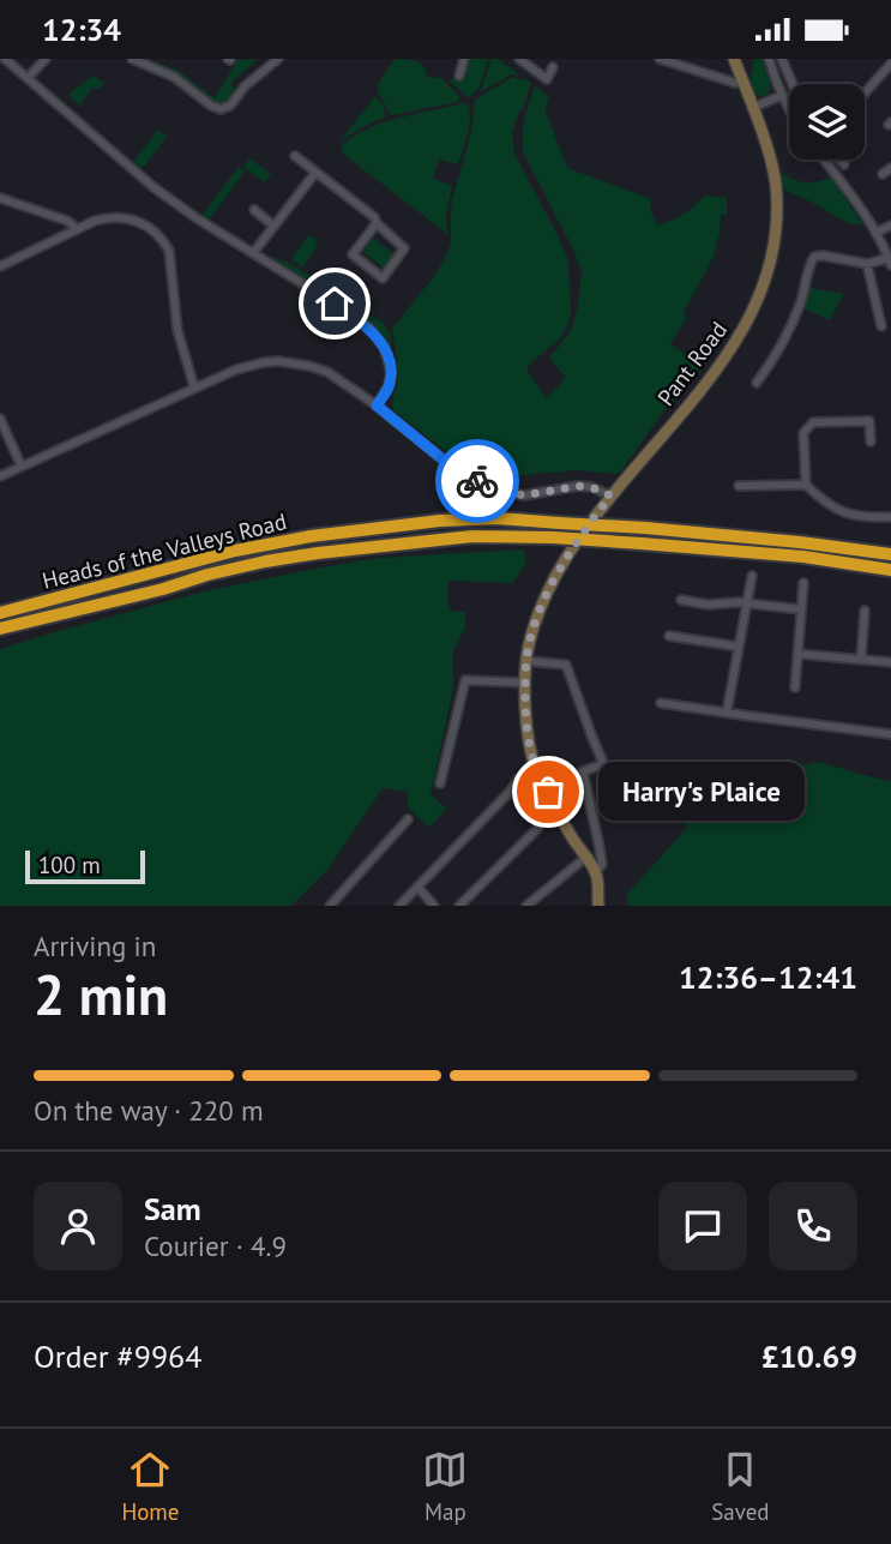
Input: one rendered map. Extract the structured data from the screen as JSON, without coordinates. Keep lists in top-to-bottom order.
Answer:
{
  "streets": {
    "highway": ["Heads of the Valleys Road"],
    "street": ["Pant Road"]
  },
  "places": ["Harry's Plaice"],
  "scale_bar": "100 m",
  "page": {
    "status": "12:34",
    "bubble": "Harry's Plaice",
    "scale": "100 m",
    "heading": ["2 min", "Arriving in", "12:36–12:41"],
    "panel": [
      "Sam",
      "Courier · 4.9",
      "Order #9964",
      "£10.69"
    ],
    "bar": "On the way · 220 m",
    "tabs": ["Home", "Map", "Saved"]
  }
}
